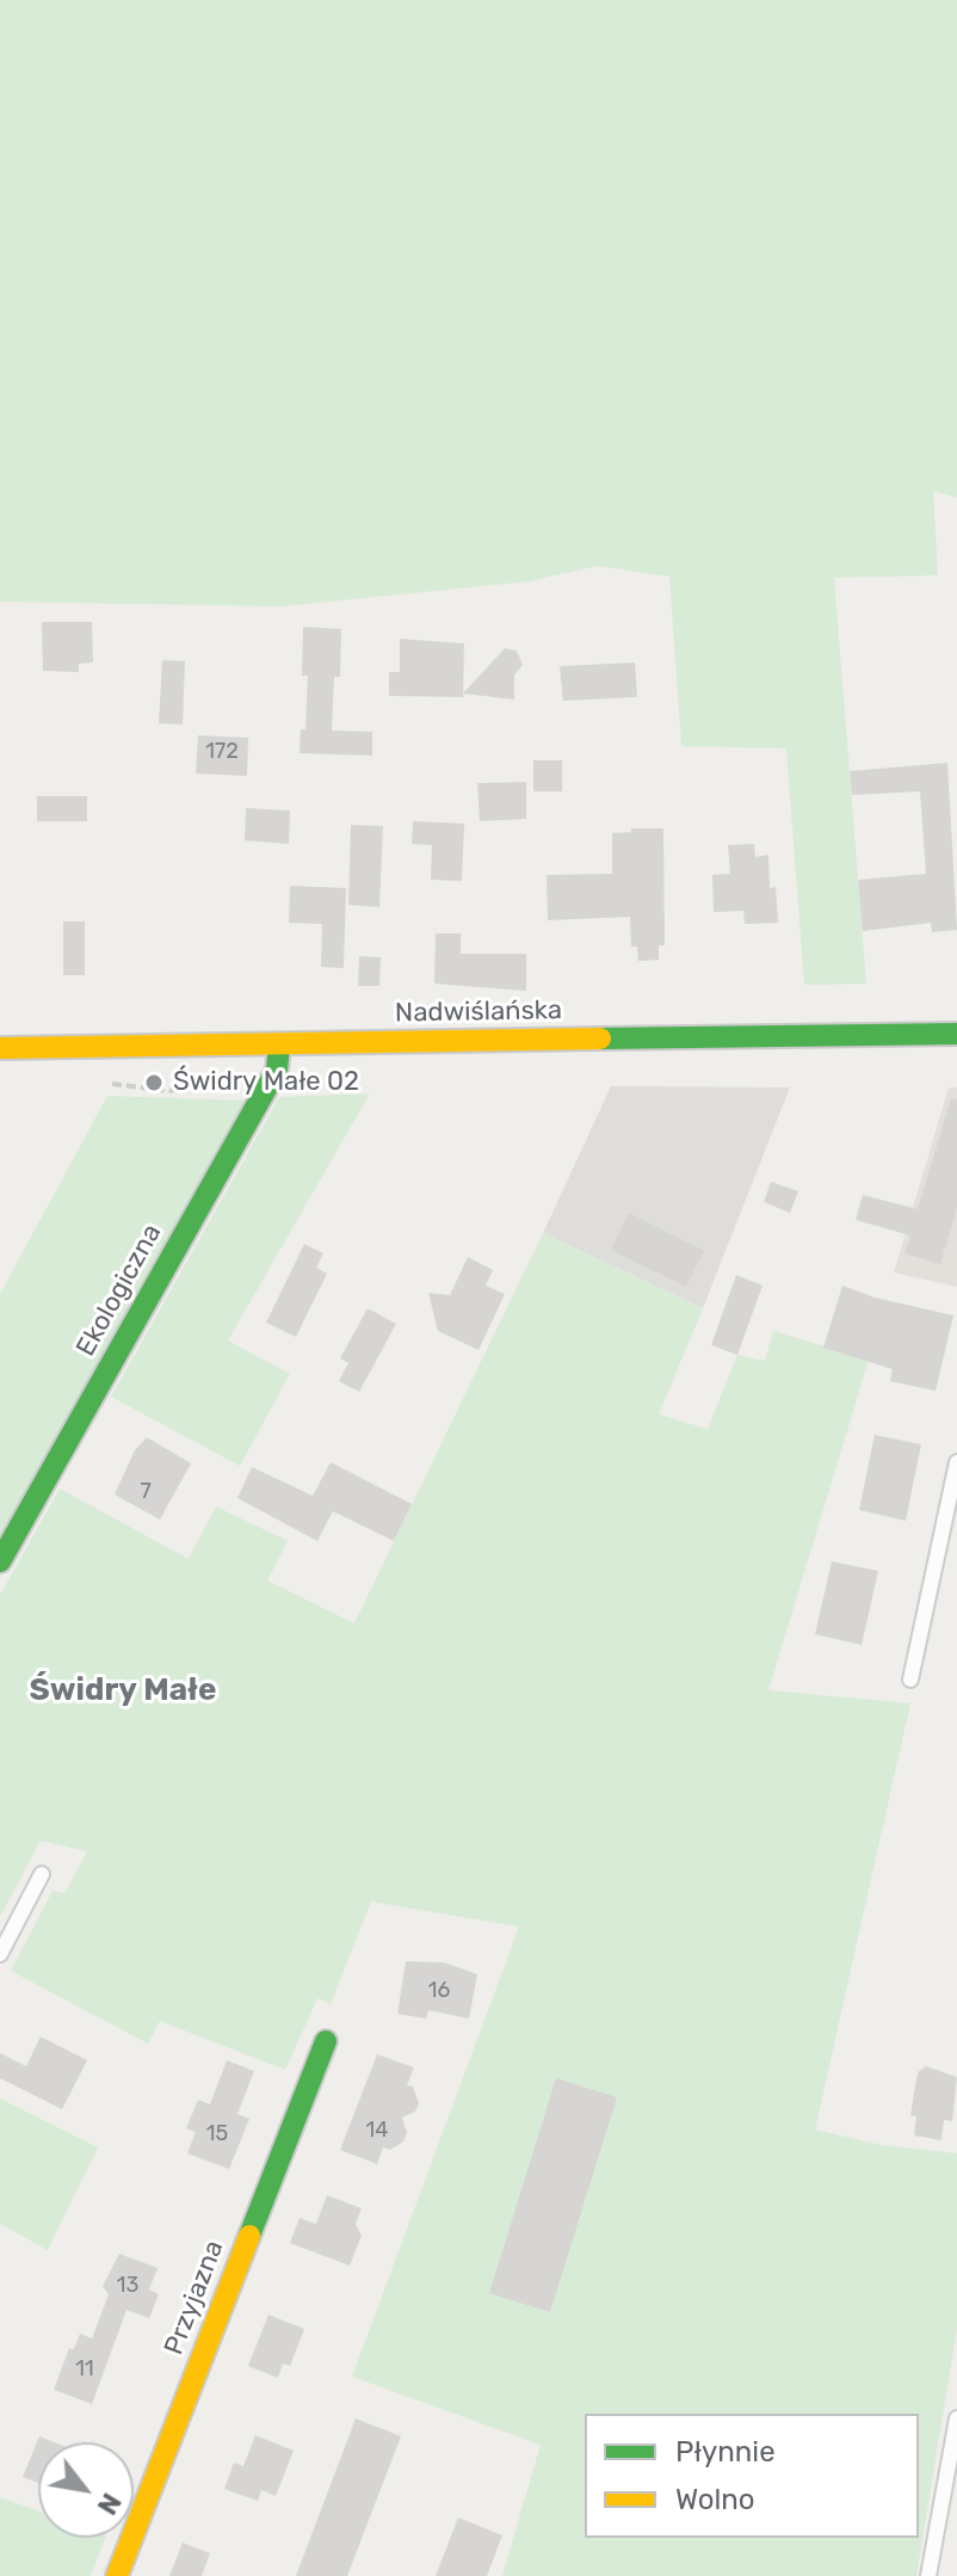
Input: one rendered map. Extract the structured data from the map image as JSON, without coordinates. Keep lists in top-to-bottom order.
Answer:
{
  "streets": {
    "street": ["Nadwiślańska", "Ekologiczna", "Przyjazna"]
  },
  "crossings": [
    ["Nadwiślańska", "Ekologiczna"]
  ],
  "districts": ["Świdry Małe"],
  "places": ["Świdry Małe 02"],
  "house_numbers": [
    "172",
    "7",
    "16",
    "14",
    "15",
    "13",
    "11"
  ],
  "legend": ["Płynnie", "Wolno"],
  "north": "bottom right"
}
